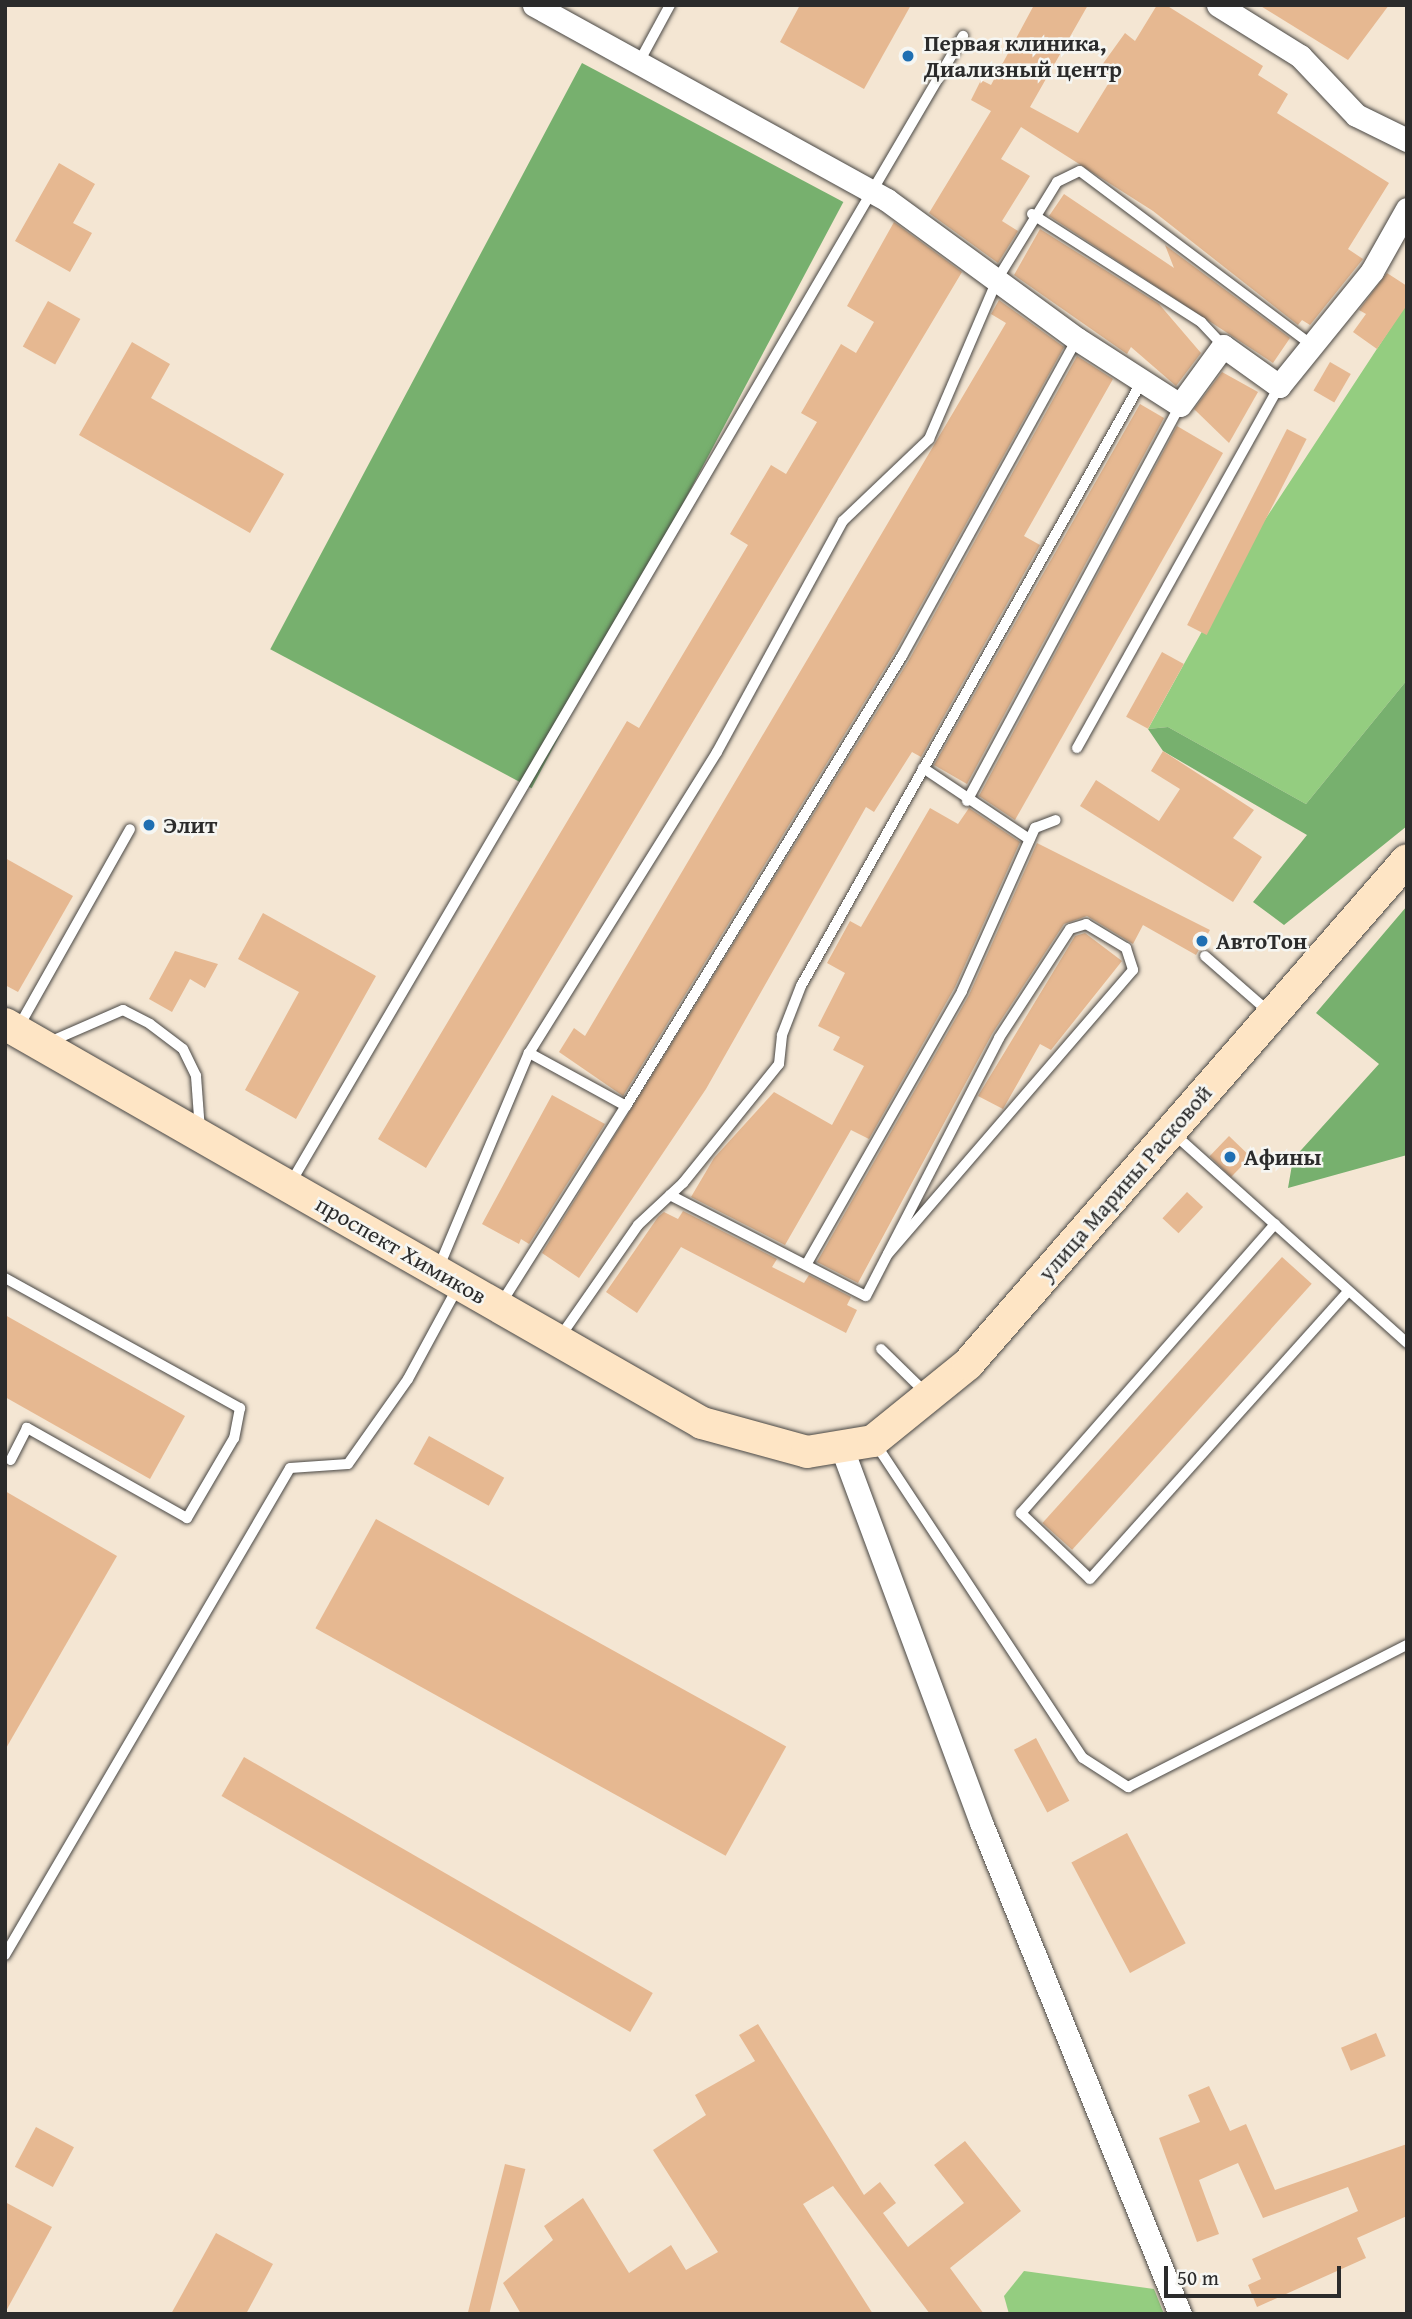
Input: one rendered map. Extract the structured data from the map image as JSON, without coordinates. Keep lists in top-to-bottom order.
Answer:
{
  "streets": {
    "main road": ["улица Марины Расковой", "проспект Химиков"]
  },
  "crossings": [
    ["улица Марины Расковой", "проспект Химиков"]
  ],
  "places": [
    "Первая клиника, Диализный центр",
    "Элит",
    "АвтоТон",
    "Афины"
  ],
  "scale_bar": "50 m"
}
